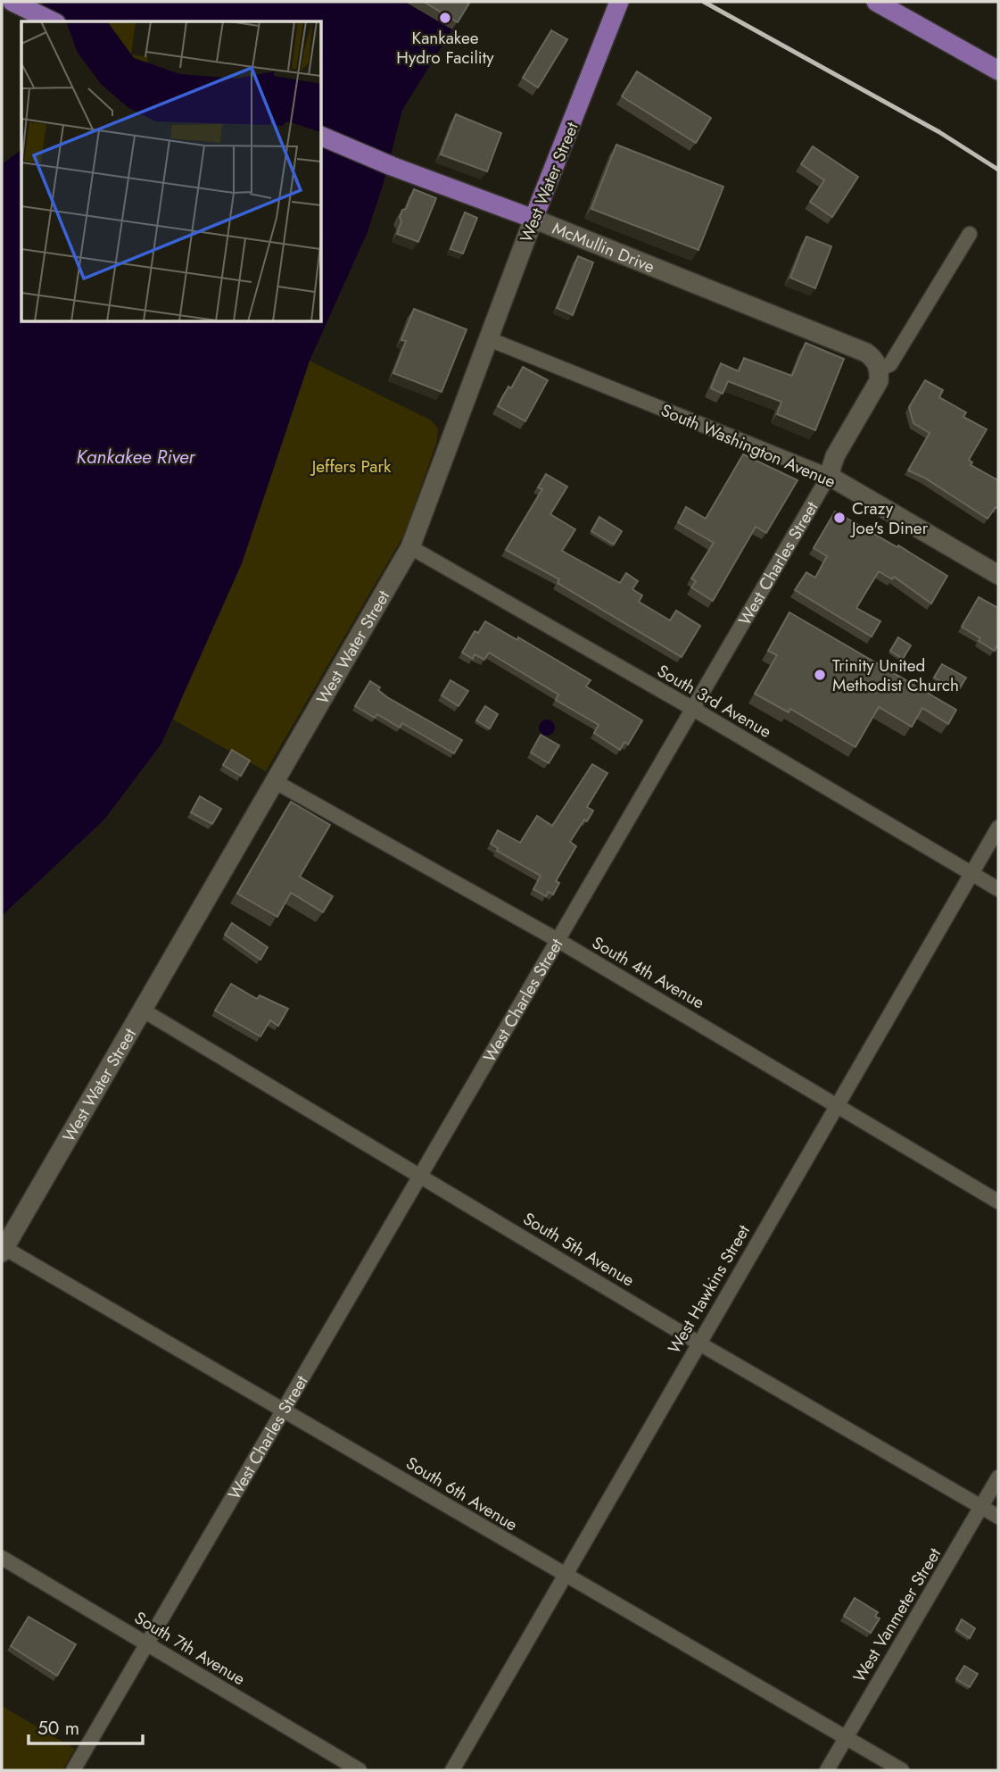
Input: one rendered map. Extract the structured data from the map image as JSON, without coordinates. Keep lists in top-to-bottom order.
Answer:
{
  "streets": {
    "main road": [
      "West Water Street",
      "McMullin Drive",
      "South Washington Avenue",
      "West Charles Street"
    ],
    "street": [
      "South 3rd Avenue",
      "South 4th Avenue",
      "South 5th Avenue",
      "West Hawkins Street",
      "South 6th Avenue",
      "West Vanmeter Street",
      "South 7th Avenue"
    ]
  },
  "crossings": [
    ["West Water Street", "McMullin Drive"],
    ["West Water Street", "South Washington Avenue"],
    ["West Water Street", "South 3rd Avenue"],
    ["West Water Street", "South 4th Avenue"],
    ["West Water Street", "South 5th Avenue"],
    ["West Water Street", "South 6th Avenue"],
    ["McMullin Drive", "West Charles Street"],
    ["South Washington Avenue", "West Charles Street"],
    ["West Charles Street", "South 3rd Avenue"],
    ["West Charles Street", "South 4th Avenue"],
    ["West Charles Street", "South 5th Avenue"],
    ["West Charles Street", "South 6th Avenue"],
    ["West Charles Street", "South 7th Avenue"],
    ["South 3rd Avenue", "West Hawkins Street"],
    ["South 4th Avenue", "West Hawkins Street"],
    ["South 5th Avenue", "West Hawkins Street"],
    ["South 5th Avenue", "West Vanmeter Street"],
    ["West Hawkins Street", "South 6th Avenue"],
    ["South 6th Avenue", "West Vanmeter Street"]
  ],
  "water": ["Kankakee River"],
  "parks": ["Jeffers Park"],
  "places": ["Kankakee Hydro Facility", "Crazy Joe's Diner", "Trinity United Methodist Church"],
  "scale_bar": "50 m"
}
